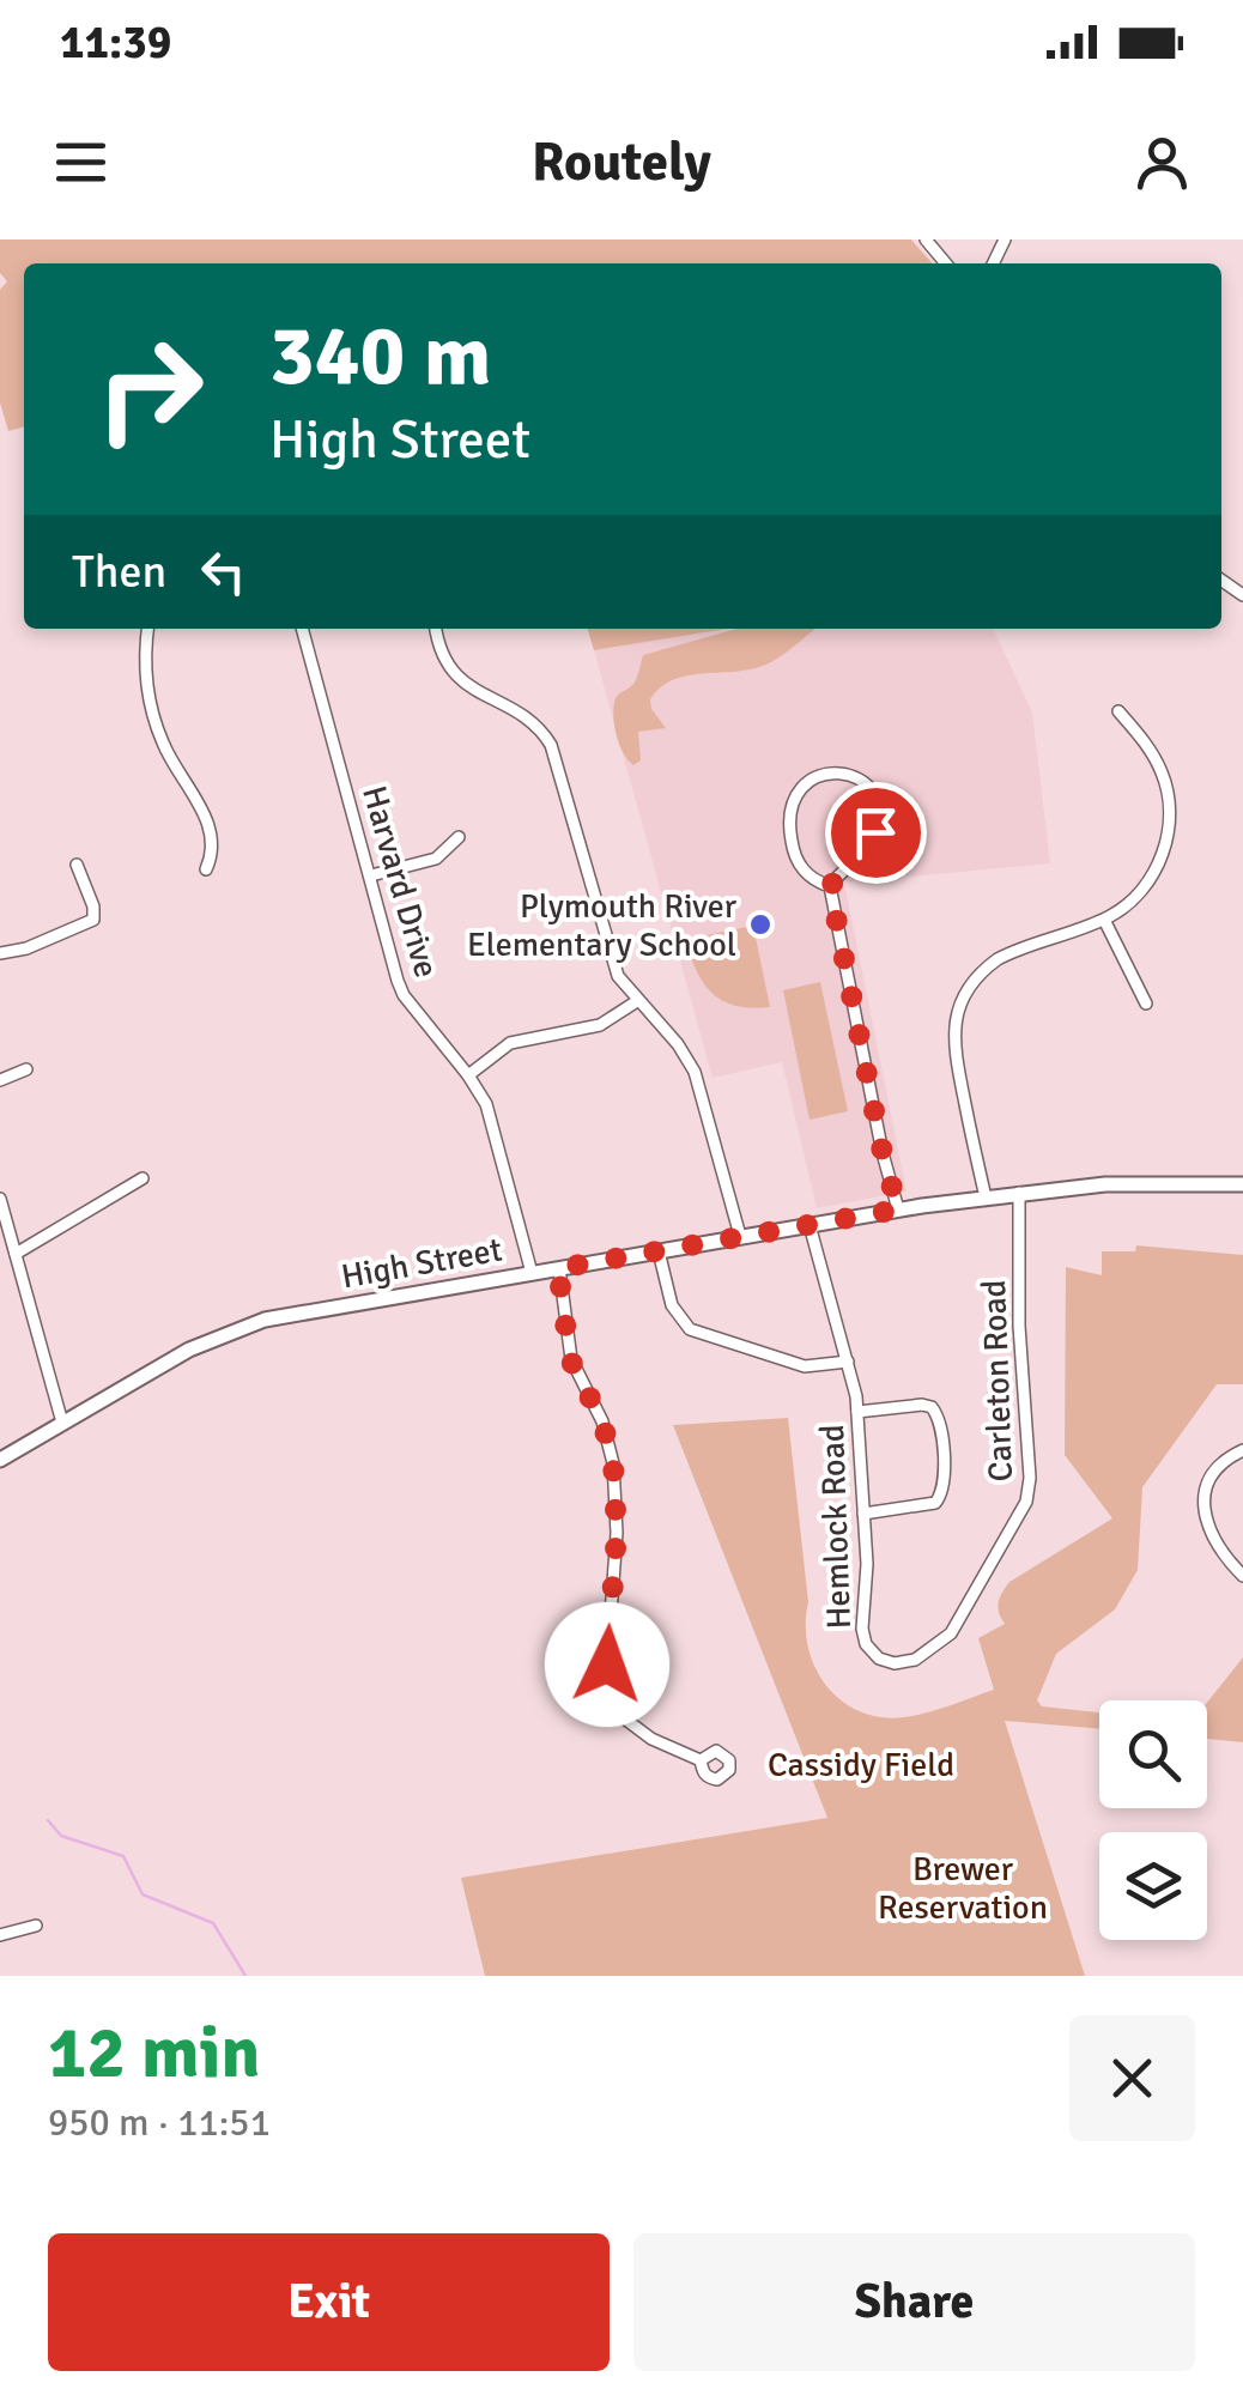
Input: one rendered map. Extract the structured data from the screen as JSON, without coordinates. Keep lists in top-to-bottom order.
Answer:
{
  "streets": {
    "main road": ["High Street"],
    "street": ["Harvard Drive", "Carleton Road", "Hemlock Road"]
  },
  "crossings": [
    ["Harvard Drive", "High Street"],
    ["High Street", "Carleton Road"],
    ["High Street", "Hemlock Road"],
    ["Carleton Road", "Hemlock Road"]
  ],
  "parks": ["Cassidy Field", "Brewer Reservation"],
  "places": ["Plymouth River Elementary School"],
  "page": {
    "status": "11:39",
    "header": "Routely",
    "turn": ["340 m", "High Street"],
    "then": "Then",
    "heading": ["12 min", "950 m · 11:51"],
    "buttons": ["Exit", "Share"]
  }
}
